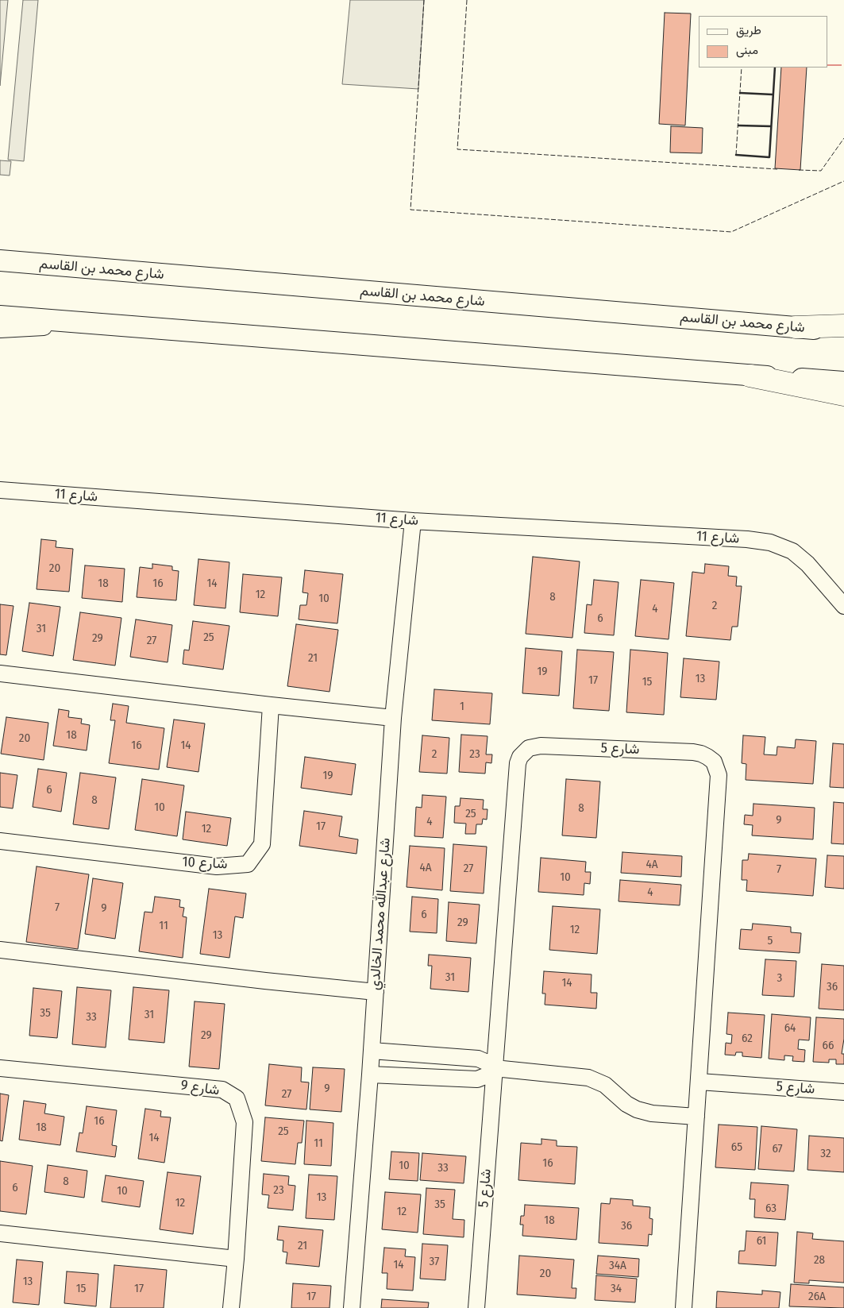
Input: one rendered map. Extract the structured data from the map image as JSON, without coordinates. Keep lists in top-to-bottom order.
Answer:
{
  "streets": {
    "main road": ["شارع محمد بن القاسم"],
    "street": [
      "شارع 11",
      "شارع 5",
      "شارع 10",
      "شارع عبدالله محمد الخالدي",
      "شارع 9"
    ]
  },
  "crossings": [
    ["شارع 11", "شارع عبدالله محمد الخالدي"]
  ],
  "house_numbers": [
    "20",
    "18",
    "16",
    "14",
    "12",
    "8",
    "10",
    "2",
    "4",
    "6",
    "31",
    "25",
    "29",
    "27",
    "21",
    "19",
    "13",
    "17",
    "15",
    "1",
    "18",
    "20",
    "16",
    "14",
    "2",
    "23",
    "19",
    "6",
    "8",
    "10",
    "8",
    "25",
    "9",
    "4",
    "17",
    "12",
    "4A",
    "4A",
    "27",
    "7",
    "10",
    "4",
    "7",
    "9",
    "6",
    "29",
    "11",
    "12",
    "13",
    "5",
    "31",
    "3",
    "14",
    "36",
    "35",
    "31",
    "33",
    "64",
    "29",
    "62",
    "66",
    "9",
    "27",
    "16",
    "18",
    "25",
    "14",
    "11",
    "65",
    "67",
    "32",
    "16",
    "10",
    "33",
    "8",
    "6",
    "23",
    "10",
    "13",
    "12",
    "35",
    "63",
    "12",
    "18",
    "36",
    "61",
    "21",
    "28",
    "37",
    "14",
    "34A",
    "20",
    "13",
    "15",
    "17",
    "34",
    "17",
    "26A"
  ],
  "legend": ["طريق", "مبنى"]
}
